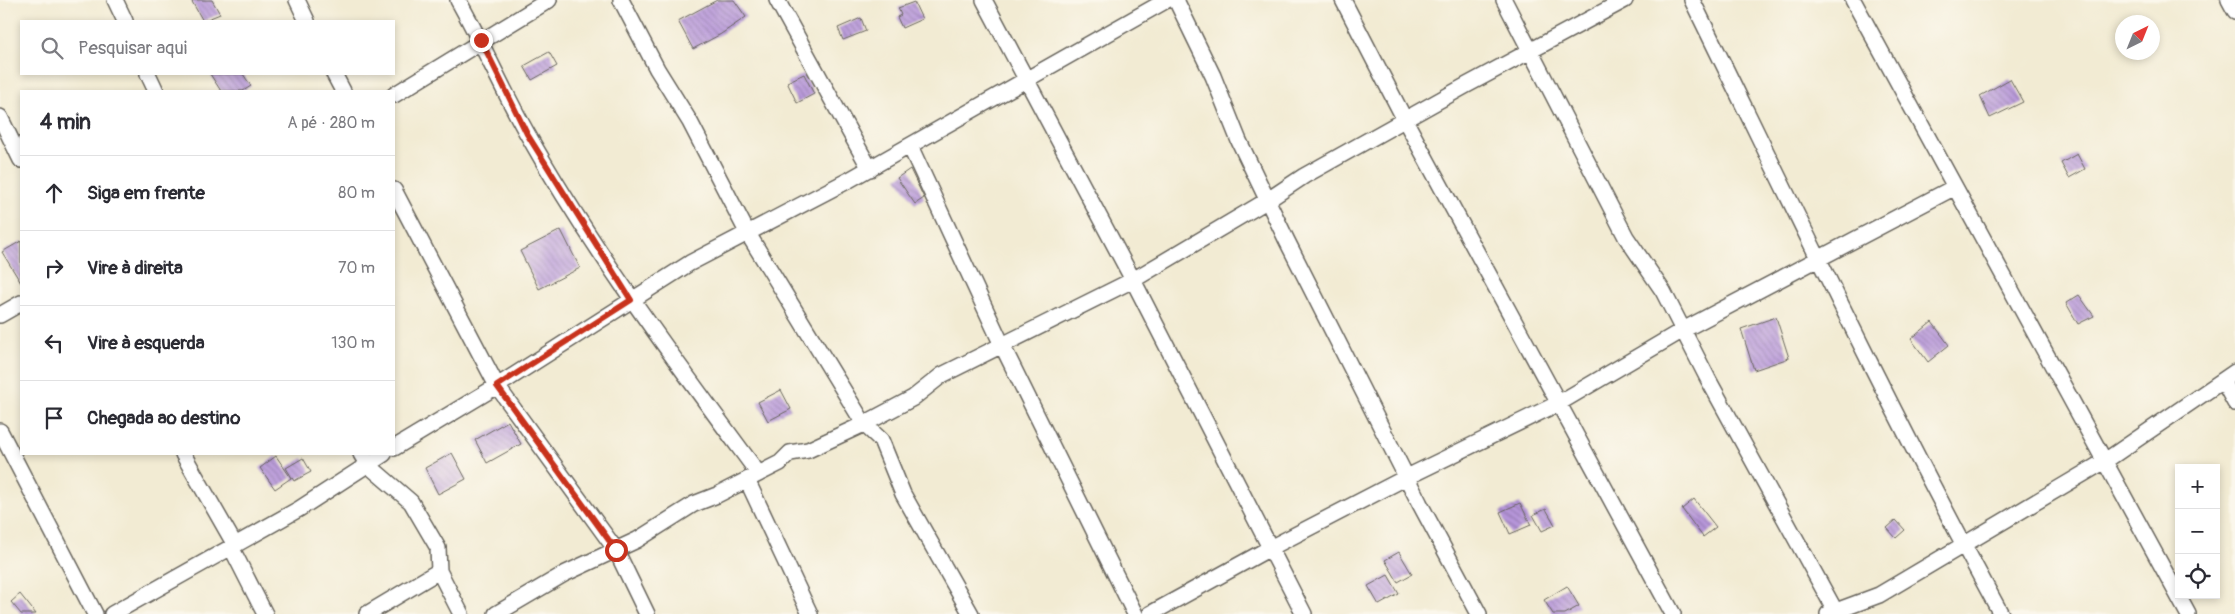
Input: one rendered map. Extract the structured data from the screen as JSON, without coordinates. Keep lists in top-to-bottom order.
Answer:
{
  "north": "top right",
  "page": {
    "search": "Pesquisar aqui",
    "heading": ["4 min", "A pé · 280 m"],
    "list": [
      ["Siga em frente", "80 m"],
      ["Vire à direita", "70 m"],
      ["Vire à esquerda", "130 m"],
      "Chegada ao destino"
    ],
    "map_buttons": ["+", "−"]
  }
}
